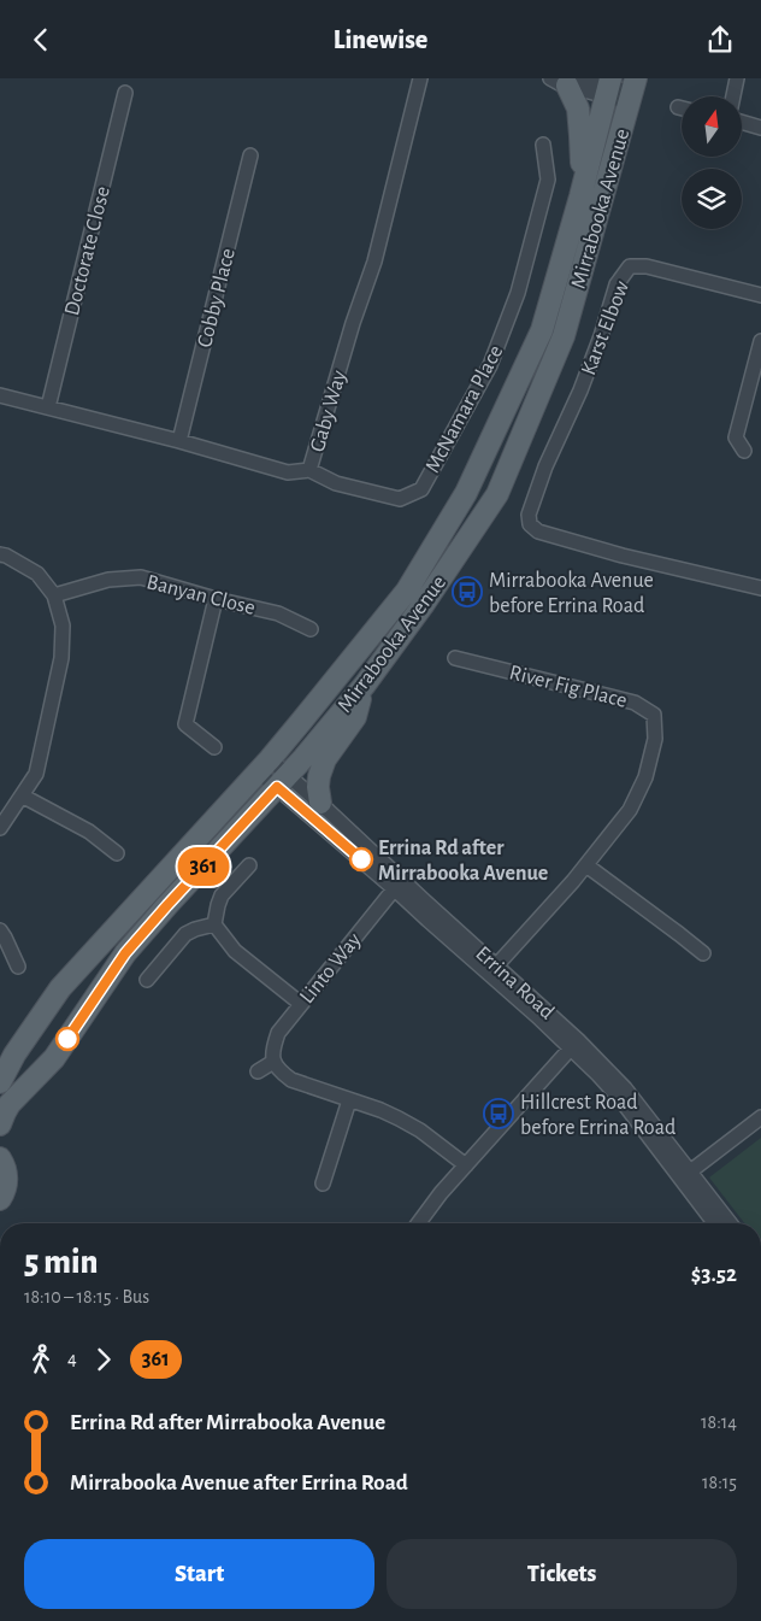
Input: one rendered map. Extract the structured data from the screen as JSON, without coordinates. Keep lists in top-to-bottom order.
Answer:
{
  "streets": {
    "main road": ["Mirrabooka Avenue"],
    "street": [
      "Doctorate Close",
      "Cobby Place",
      "Karst Elbow",
      "McNamara Place",
      "Gaby Way",
      "Banyan Close",
      "River Fig Place",
      "Linto Way",
      "Errina Road"
    ]
  },
  "crossings": [
    ["Mirrabooka Avenue", "Errina Road"],
    ["Doctorate Close", "Gaby Way"],
    ["Cobby Place", "Gaby Way"],
    ["McNamara Place", "Gaby Way"],
    ["River Fig Place", "Errina Road"],
    ["Linto Way", "Errina Road"]
  ],
  "places": {
    "bus stop": ["Mirrabooka Avenue before Errina Road", "Hillcrest Road before Errina Road"],
    "other": ["Errina Rd after Mirrabooka Avenue"]
  },
  "lines": ["bus line 361"],
  "north": "top",
  "page": {
    "header": "Linewise",
    "on_map": "361",
    "heading": ["5 min", "18:10 – 18:15 · Bus", "$3.52"],
    "legs": ["4", "361"],
    "list": [
      {
        "name": "Errina Rd after Mirrabooka Avenue",
        "value": "18:14"
      },
      {
        "name": "Mirrabooka Avenue after Errina Road",
        "value": "18:15"
      }
    ],
    "buttons": ["Start", "Tickets"]
  }
}
